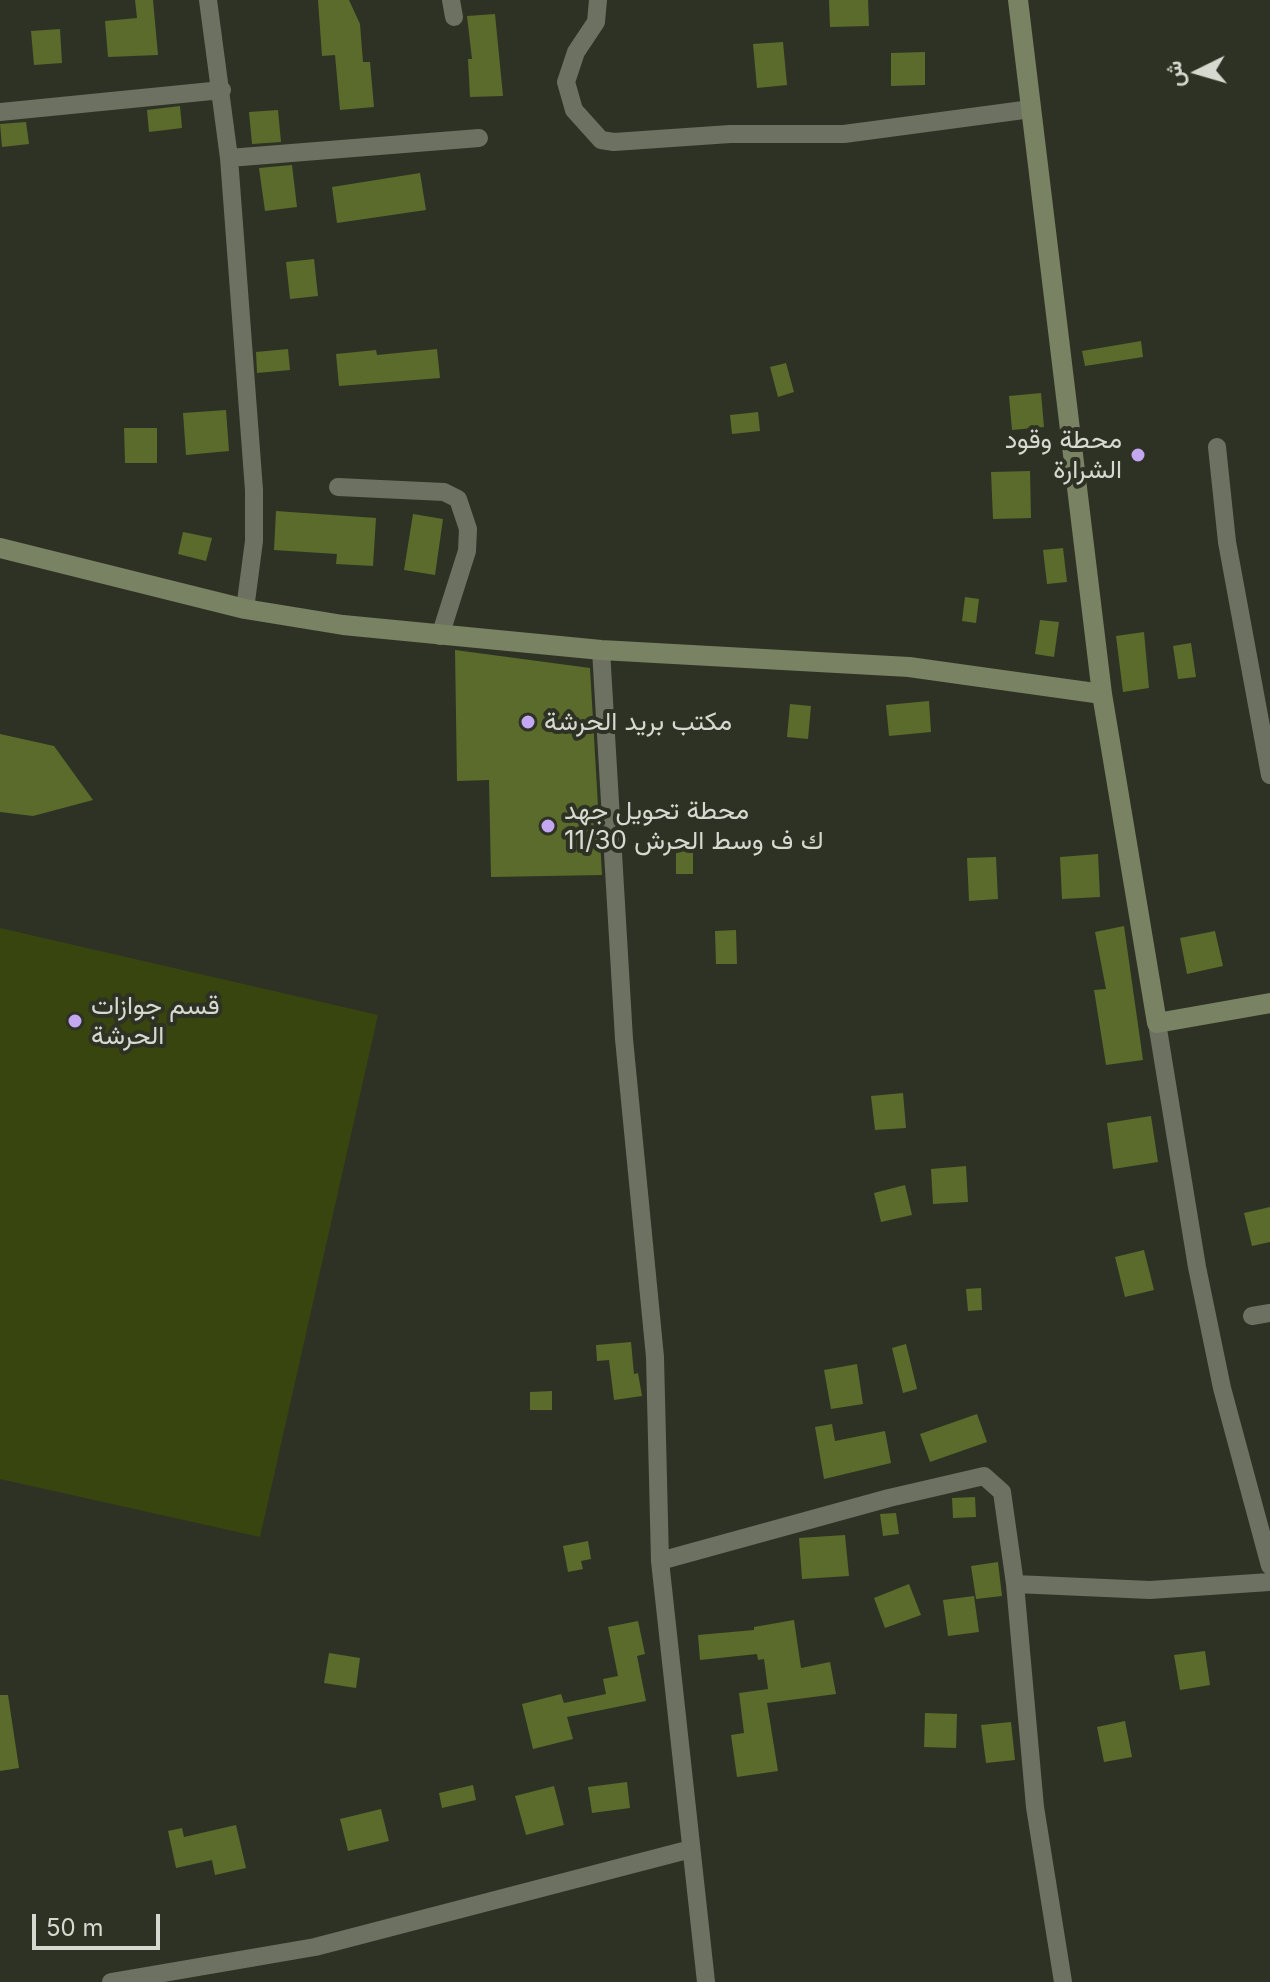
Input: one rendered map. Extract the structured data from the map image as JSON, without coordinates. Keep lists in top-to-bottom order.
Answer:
{
  "places": [
    "محطة وقود الشرارة",
    "مكتب بريد الحرشة",
    "محطة تحويل جهد 11/30 ك ف وسط الحرش",
    "قسم جوازات الحرشة"
  ],
  "scale_bar": "50 m",
  "north": "left"
}
